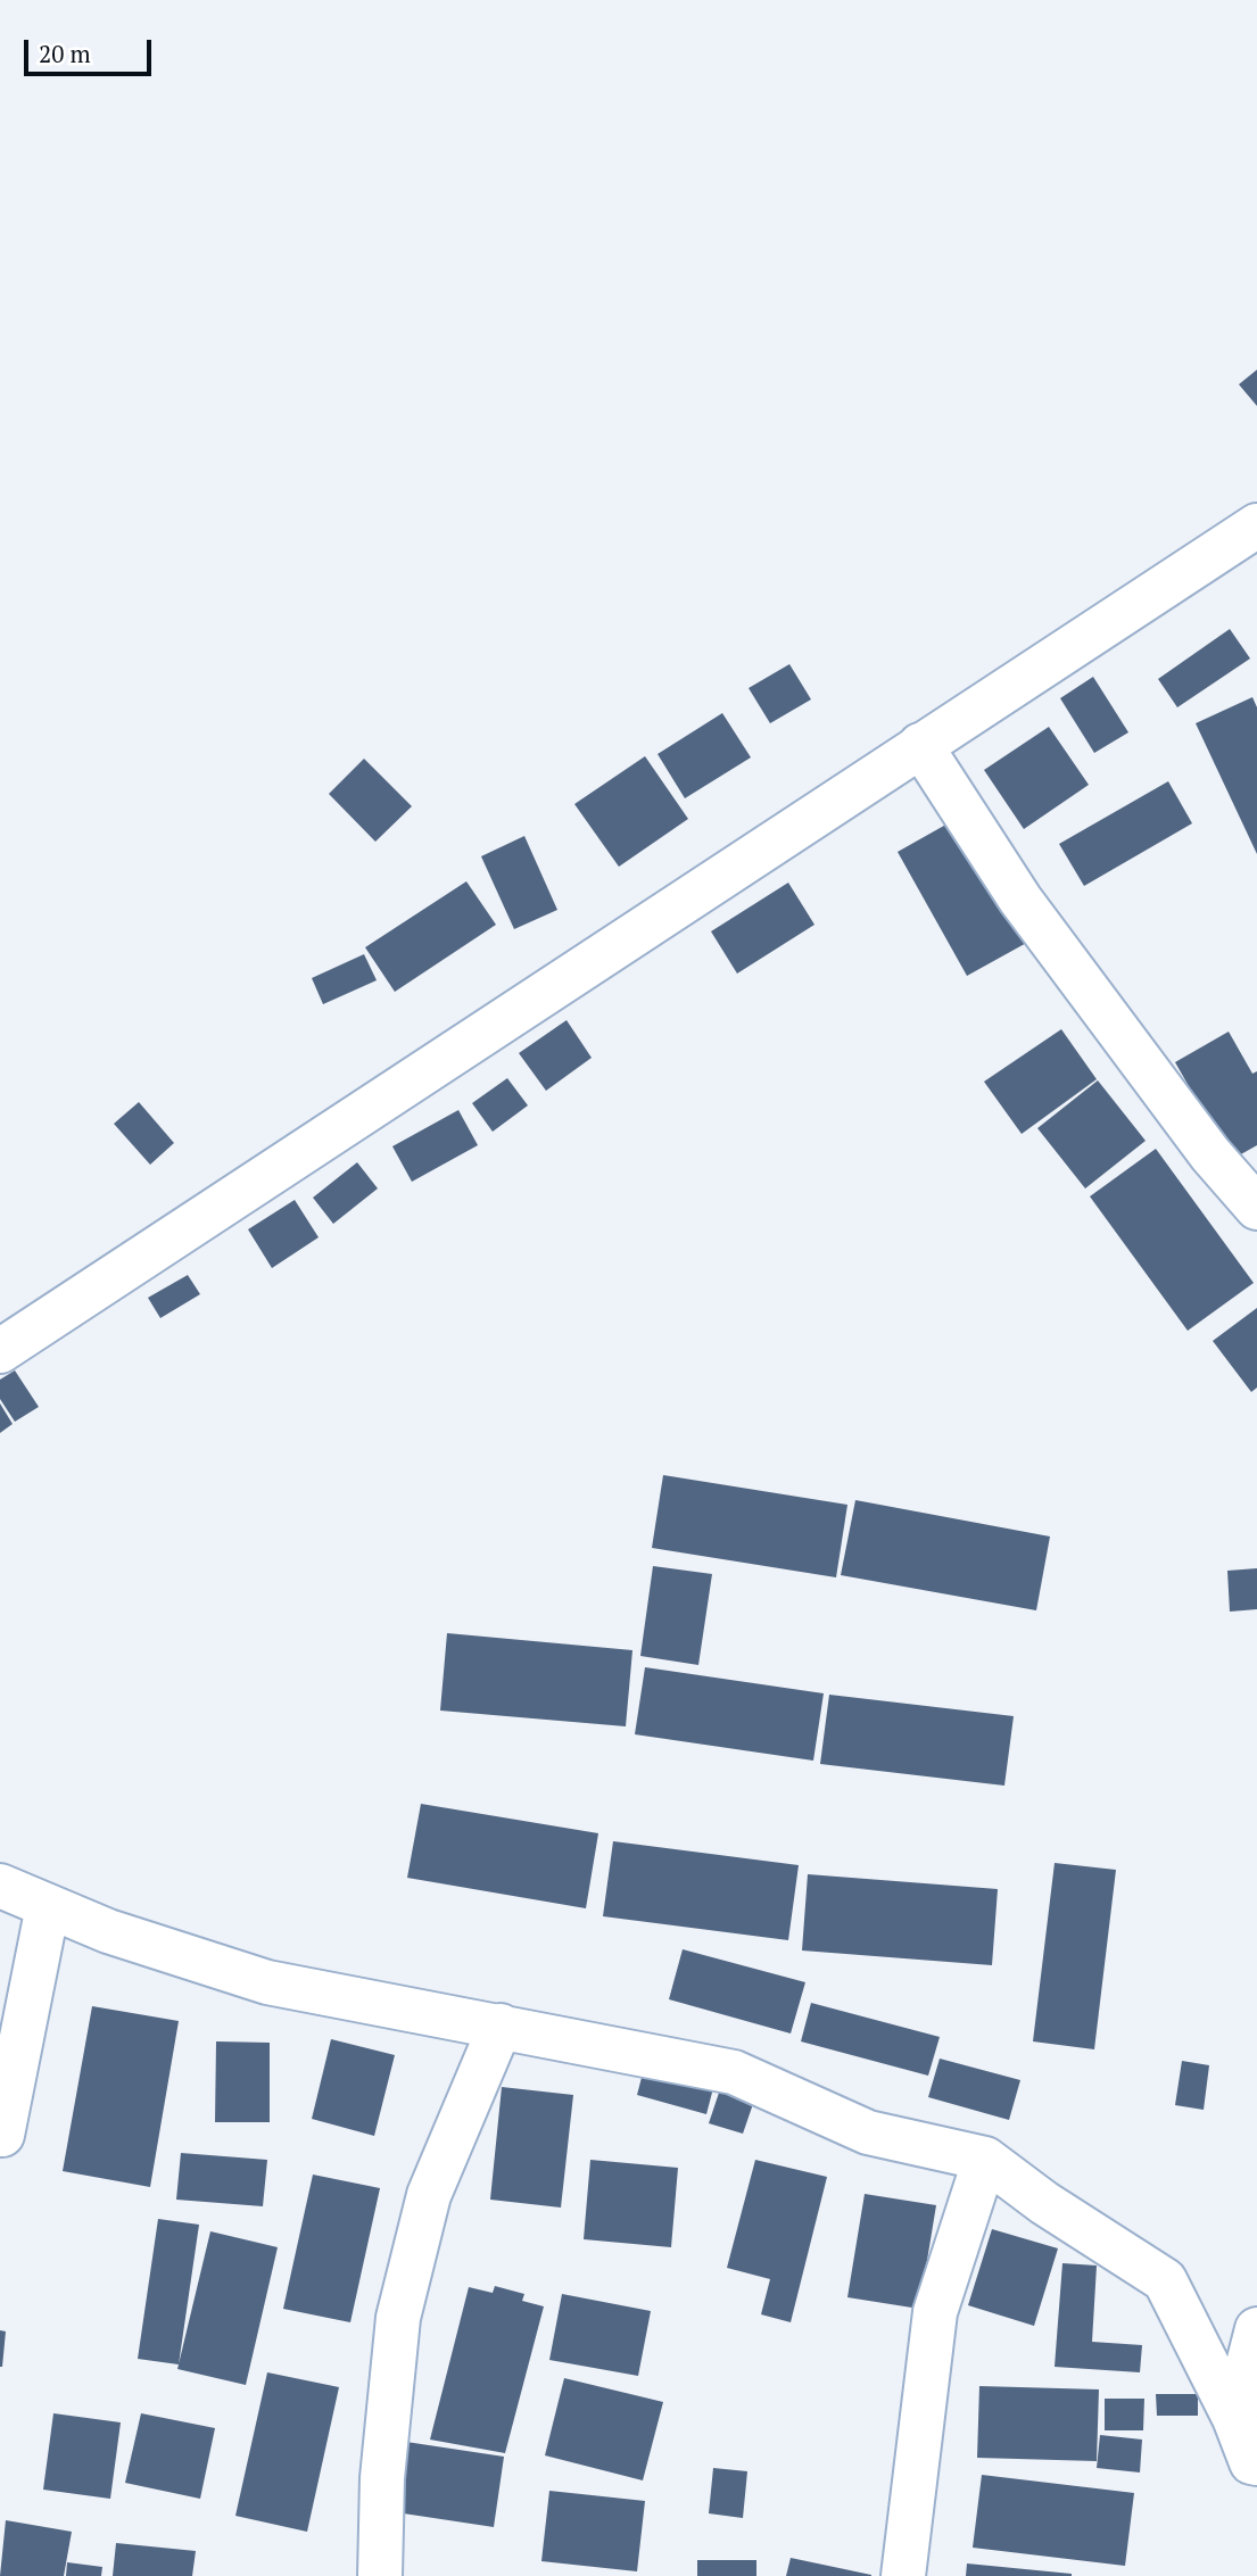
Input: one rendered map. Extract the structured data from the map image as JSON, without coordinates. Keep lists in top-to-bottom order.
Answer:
{
  "scale_bar": "20 m"
}
